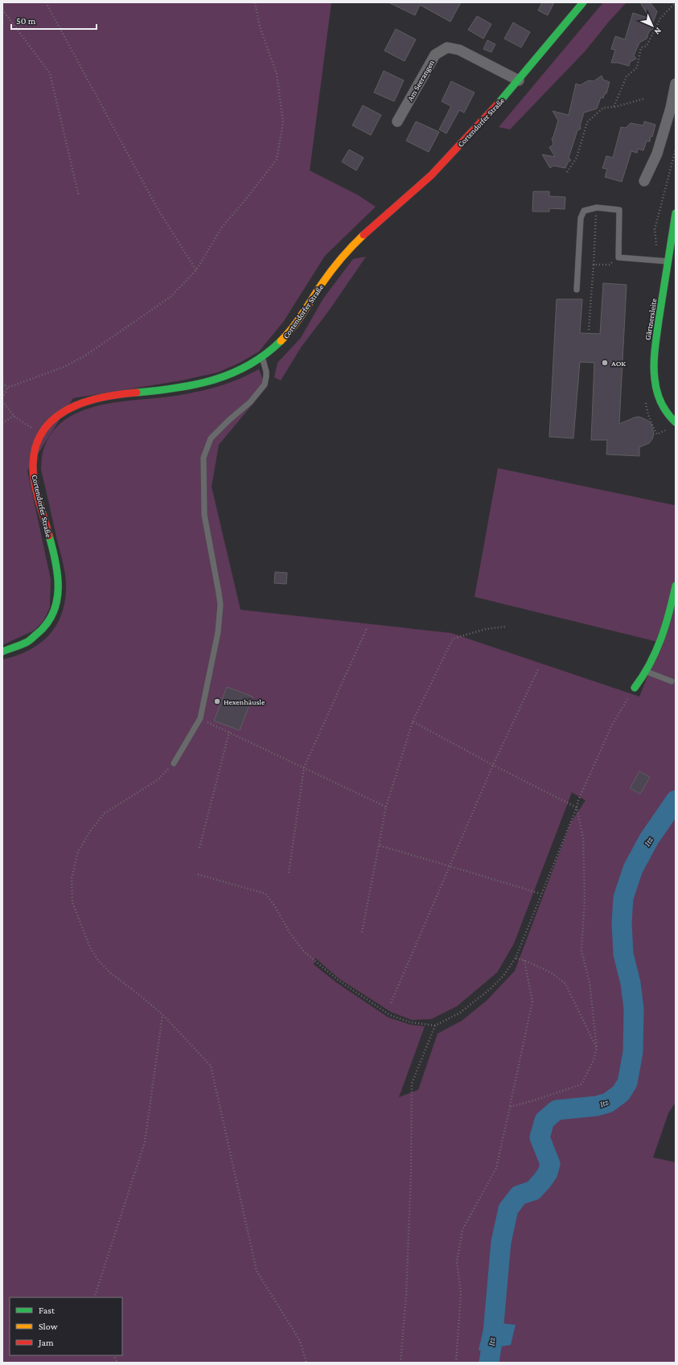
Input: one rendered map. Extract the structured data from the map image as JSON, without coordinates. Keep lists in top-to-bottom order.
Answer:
{
  "streets": {
    "street": ["Am Seerangen", "Cortendorfer Straße", "Gärtnersleite"]
  },
  "crossings": [
    ["Am Seerangen", "Cortendorfer Straße"]
  ],
  "water": ["Itz"],
  "places": ["AOK", "Hexenhäusle"],
  "legend": ["Fast", "Slow", "Jam"],
  "scale_bar": "50 m",
  "north": "bottom right"
}
